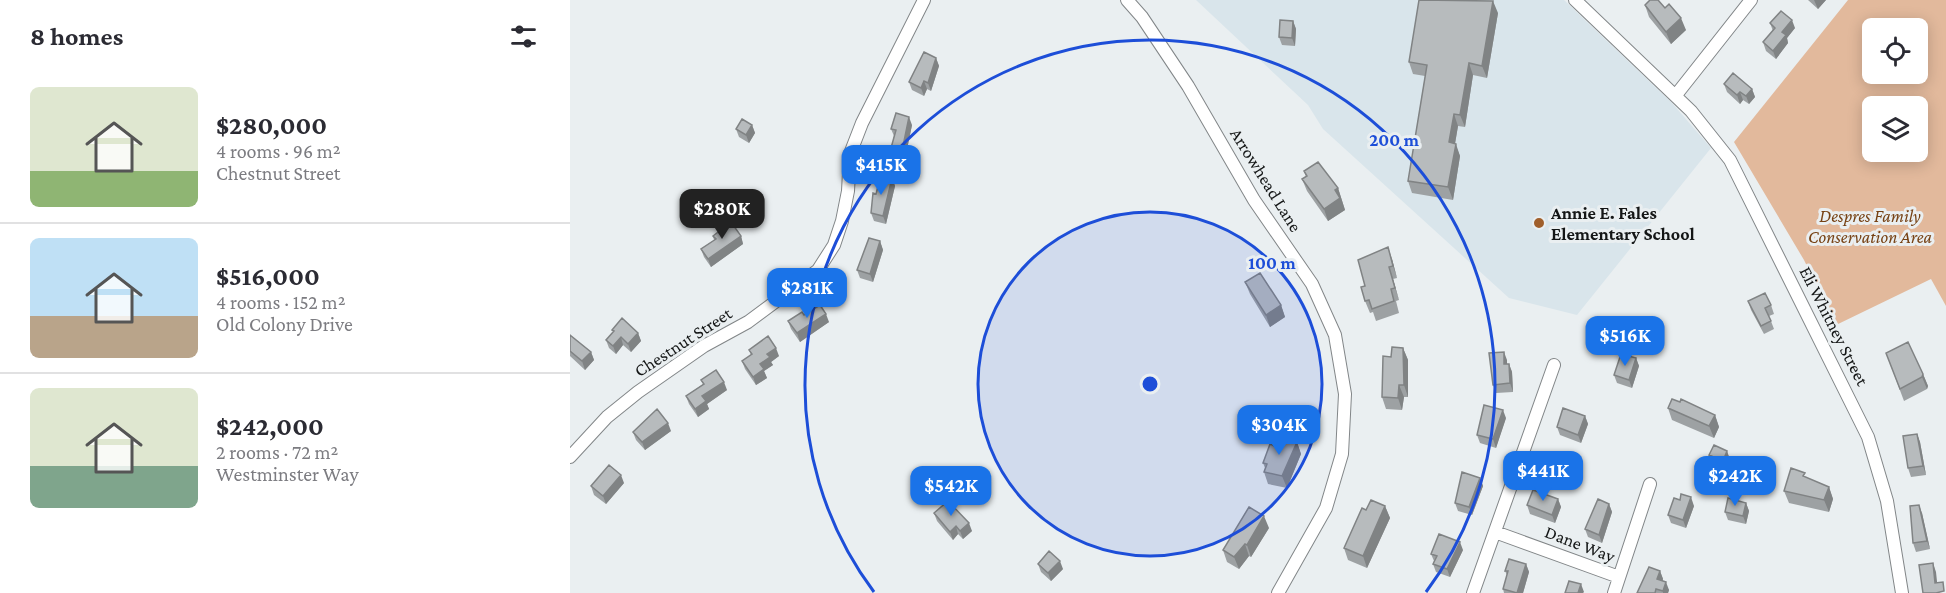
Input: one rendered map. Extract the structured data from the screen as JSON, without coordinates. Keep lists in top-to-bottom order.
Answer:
{
  "streets": {
    "street": [
      "Arrowhead Lane",
      "Eli Whitney Street",
      "Chestnut Street",
      "Dane Way"
    ]
  },
  "parks": ["Despres Family Conservation Area"],
  "places": ["Annie E. Fales Elementary School"],
  "page": {
    "heading": "8 homes",
    "list": [
      {
        "name": "$280,000",
        "note": "4 rooms · 96 m² · Chestnut Street"
      },
      {
        "name": "$516,000",
        "note": "4 rooms · 152 m² · Old Colony Drive"
      },
      {
        "name": "$242,000",
        "note": "2 rooms · 72 m² · Westminster Way"
      }
    ],
    "price": [
      "$415K",
      "$280K",
      "$281K",
      "$516K",
      "$304K",
      "$441K",
      "$242K",
      "$542K"
    ]
  },
  "rings": ["200 m", "100 m"]
}
